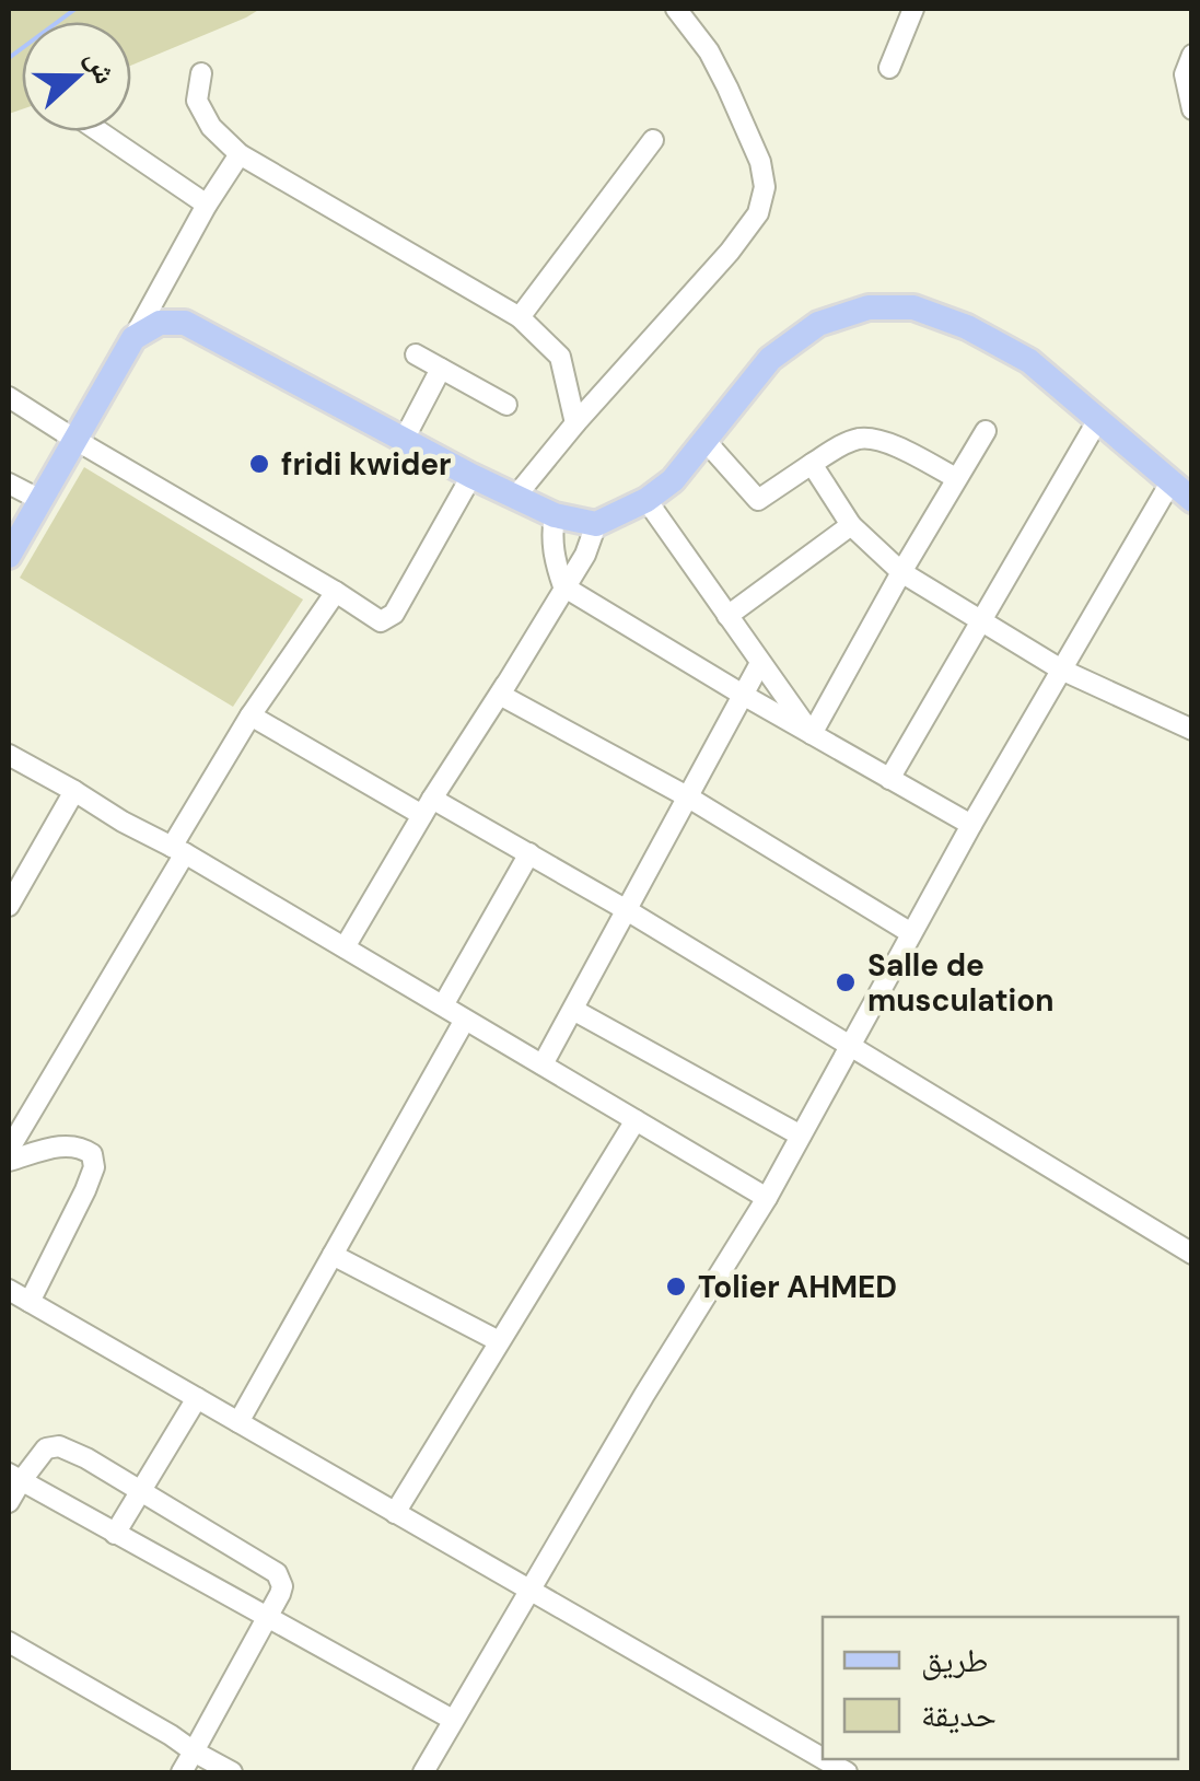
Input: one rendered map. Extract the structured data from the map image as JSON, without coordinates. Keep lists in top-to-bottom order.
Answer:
{
  "places": ["fridi kwider", "Salle de musculation", "Tolier AHMED"],
  "legend": ["طريق", "حديقة"],
  "north": "right"
}
